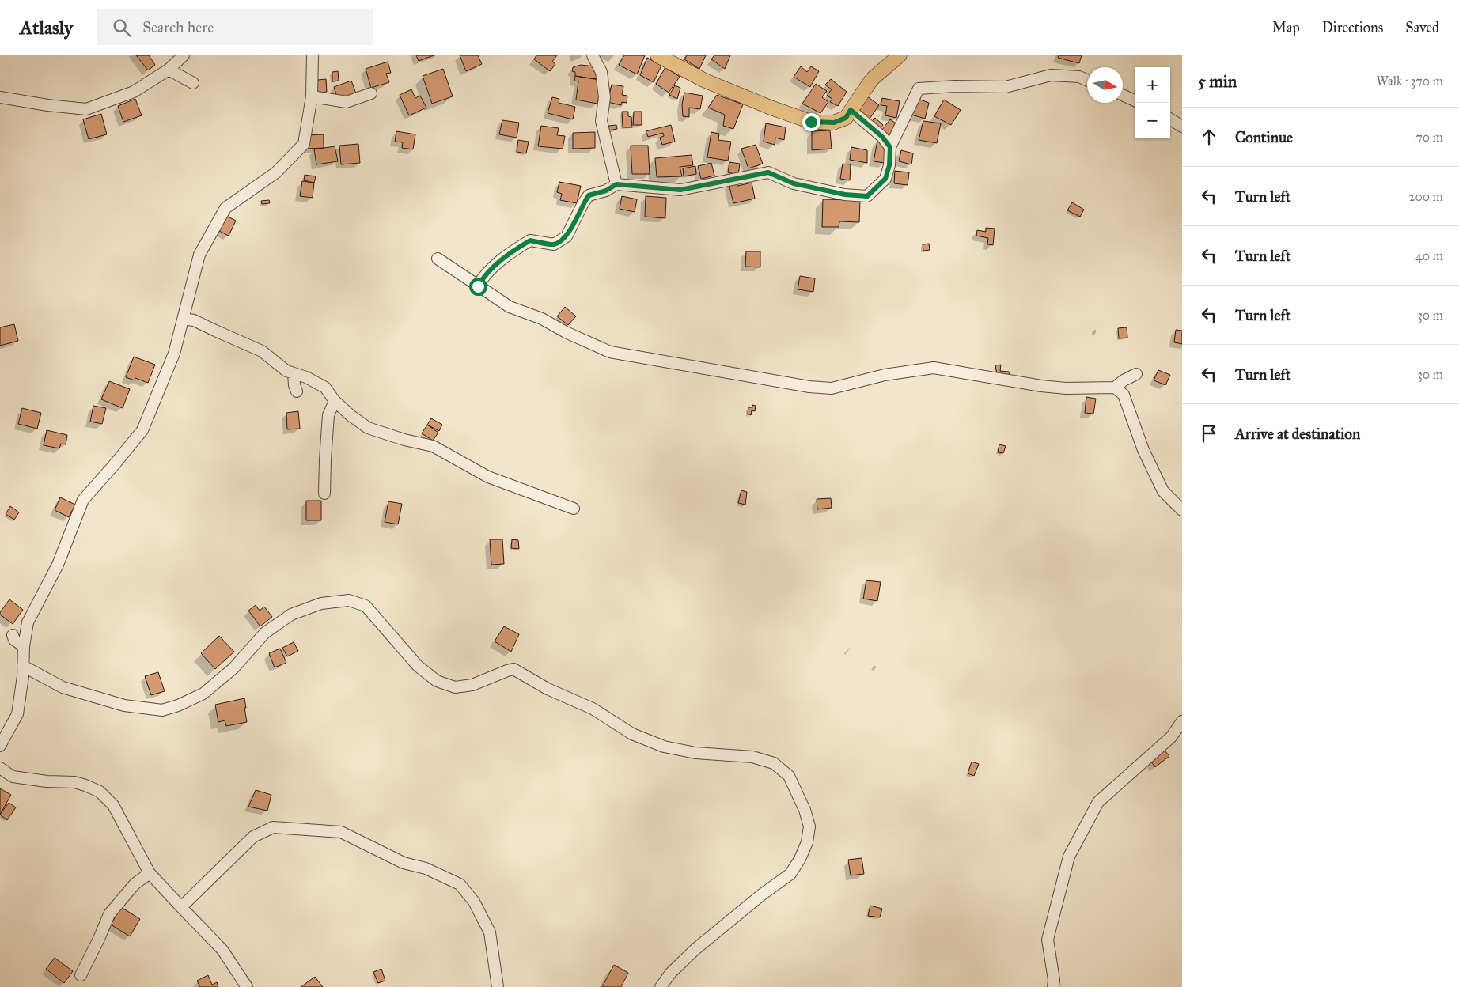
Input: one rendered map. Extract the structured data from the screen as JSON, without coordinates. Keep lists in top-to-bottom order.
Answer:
{
  "north": "right",
  "page": {
    "header": "Atlasly",
    "search": "Search here",
    "nav": ["Map", "Directions", "Saved"],
    "heading": ["5 min", "Walk · 370 m"],
    "map_buttons": ["+", "−"],
    "list": [
      ["Continue", "70 m"],
      ["Turn left", "200 m"],
      ["Turn left", "40 m"],
      ["Turn left", "30 m"],
      ["Turn left", "30 m"],
      "Arrive at destination"
    ]
  }
}
